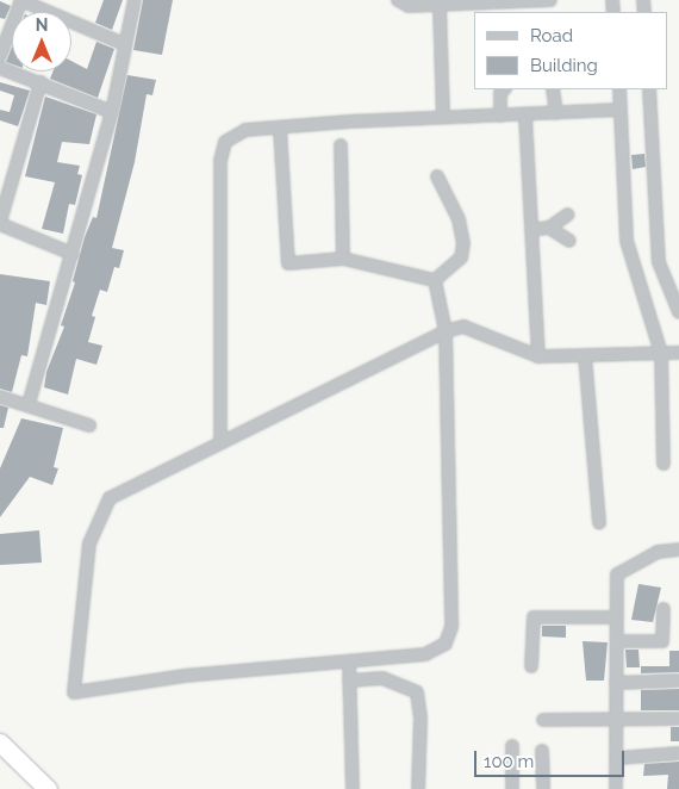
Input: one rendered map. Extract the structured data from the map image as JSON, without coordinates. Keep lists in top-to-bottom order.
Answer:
{
  "legend": ["Road", "Building"],
  "scale_bar": "100 m",
  "north": "top"
}
